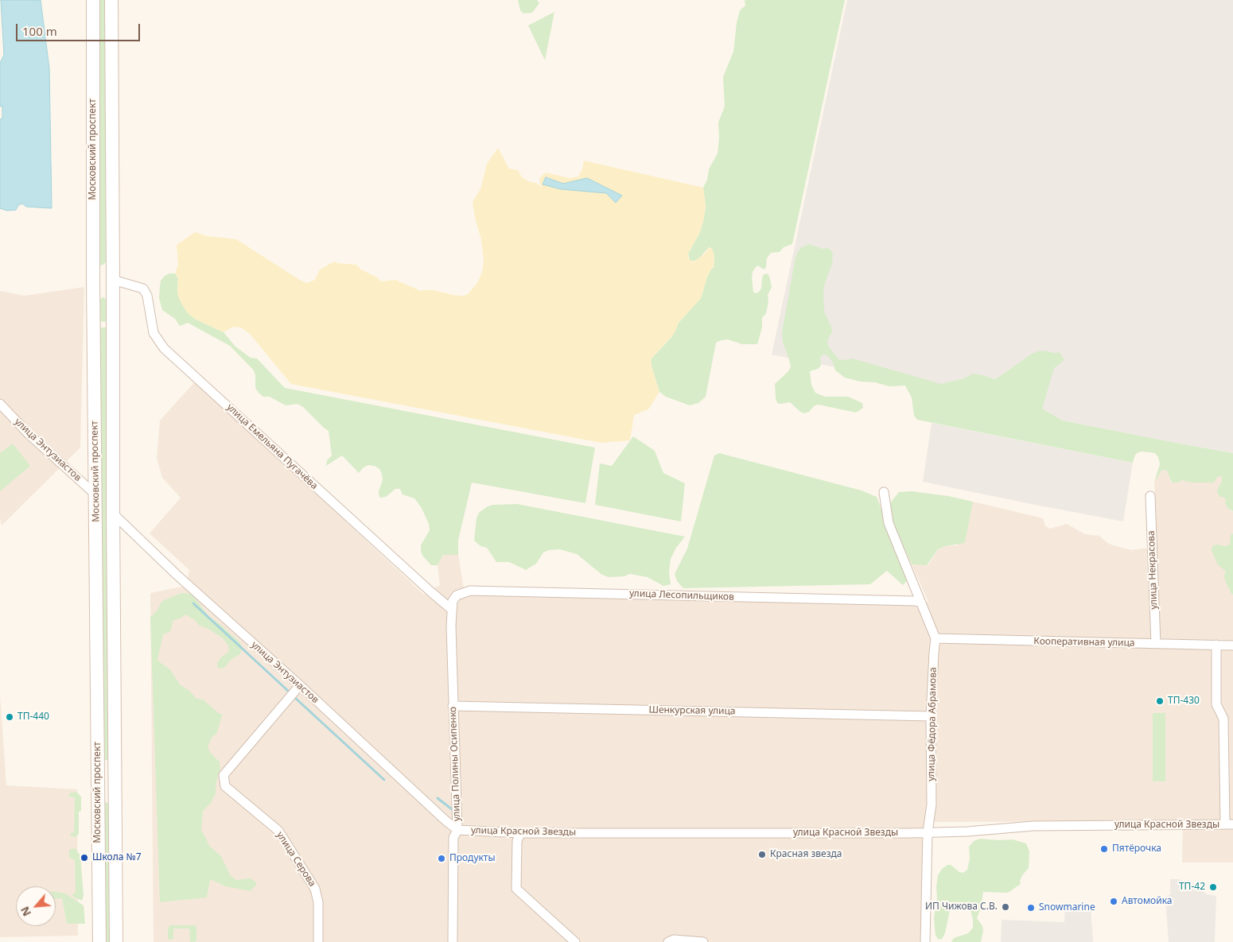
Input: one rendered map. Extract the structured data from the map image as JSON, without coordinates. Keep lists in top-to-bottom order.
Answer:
{
  "streets": {
    "main road": ["Московский проспект"],
    "street": [
      "улица Емельяна Пугачёва",
      "улица Энтузиастов",
      "улица Некрасова",
      "улица Лесопильщиков",
      "Кооперативная улица",
      "Шенкурская улица",
      "улица Фёдора Абрамова",
      "улица Полины Осипенко",
      "улица Красной Звезды",
      "улица Серова"
    ]
  },
  "crossings": [
    ["Московский проспект", "улица Емельяна Пугачёва"],
    ["Московский проспект", "улица Энтузиастов"],
    ["улица Емельяна Пугачёва", "улица Лесопильщиков"],
    ["улица Емельяна Пугачёва", "улица Полины Осипенко"],
    ["улица Энтузиастов", "улица Полины Осипенко"],
    ["улица Энтузиастов", "улица Красной Звезды"],
    ["улица Энтузиастов", "улица Серова"],
    ["улица Некрасова", "Кооперативная улица"],
    ["улица Лесопильщиков", "улица Фёдора Абрамова"],
    ["улица Лесопильщиков", "улица Полины Осипенко"],
    ["Кооперативная улица", "улица Фёдора Абрамова"],
    ["Шенкурская улица", "улица Фёдора Абрамова"],
    ["Шенкурская улица", "улица Полины Осипенко"],
    ["улица Фёдора Абрамова", "улица Красной Звезды"],
    ["улица Полины Осипенко", "улица Красной Звезды"]
  ],
  "places": [
    "ТП-430",
    "ТП-440",
    "Пятёрочка",
    "Красная звезда",
    "Школа №7",
    "Продукты",
    "ТП-42",
    "Автомойка",
    "ИП Чижова С.В.",
    "Snowmarine"
  ],
  "scale_bar": "100 m",
  "north": "bottom left"
}
